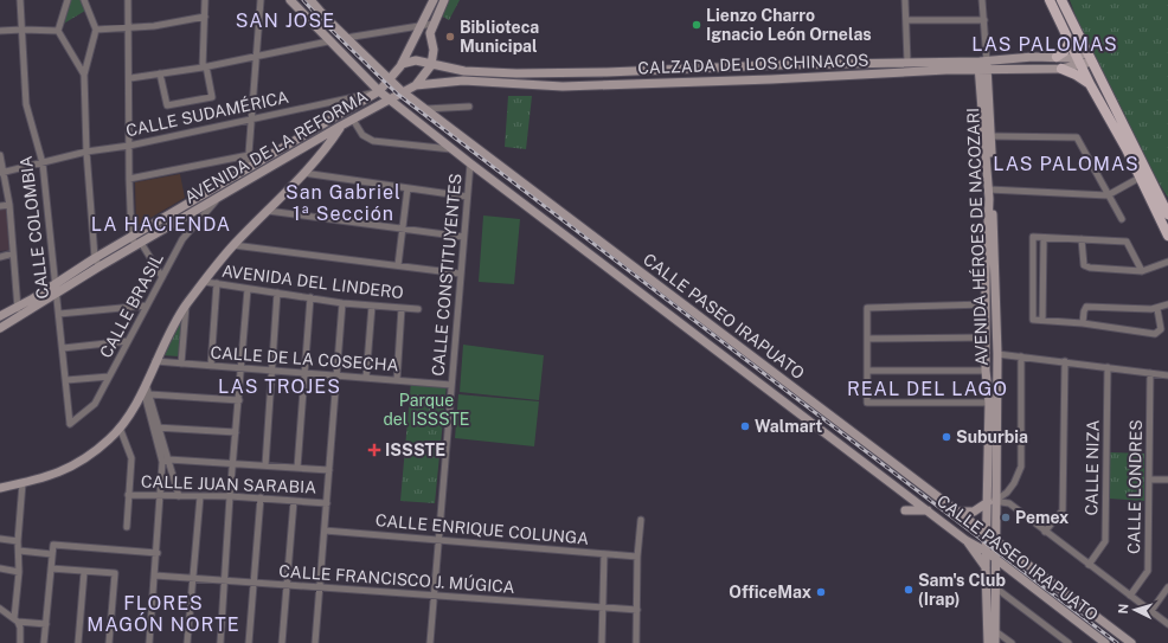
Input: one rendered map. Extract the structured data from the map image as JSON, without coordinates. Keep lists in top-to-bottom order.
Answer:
{
  "streets": {
    "main road": [
      "CALZADA DE LOS CHINACOS",
      "AVENIDA DE LA REFORMA",
      "AVENIDA HÉROES DE NACOZARI",
      "CALLE PASEO IRAPUATO"
    ],
    "street": [
      "CALLE SUDAMÉRICA",
      "CALLE COLOMBIA",
      "CALLE CONSTITUYENTES",
      "AVENIDA DEL LINDERO",
      "CALLE BRASIL",
      "CALLE DE LA COSECHA",
      "CALLE NIZA",
      "CALLE JUAN SARABIA",
      "CALLE LONDRES",
      "CALLE ENRIQUE COLUNGA",
      "CALLE FRANCISCO J. MÚGICA"
    ]
  },
  "crossings": [
    ["CALZADA DE LOS CHINACOS", "AVENIDA DE LA REFORMA"],
    ["CALZADA DE LOS CHINACOS", "AVENIDA HÉROES DE NACOZARI"],
    ["CALLE SUDAMÉRICA", "AVENIDA DE LA REFORMA"],
    ["CALLE SUDAMÉRICA", "CALLE COLOMBIA"],
    ["CALLE SUDAMÉRICA", "CALLE PASEO IRAPUATO"],
    ["AVENIDA DE LA REFORMA", "CALLE COLOMBIA"],
    ["AVENIDA DE LA REFORMA", "CALLE BRASIL"],
    ["AVENIDA DE LA REFORMA", "CALLE PASEO IRAPUATO"],
    ["CALLE COLOMBIA", "CALLE BRASIL"],
    ["AVENIDA HÉROES DE NACOZARI", "CALLE PASEO IRAPUATO"],
    ["CALLE CONSTITUYENTES", "CALLE PASEO IRAPUATO"],
    ["CALLE CONSTITUYENTES", "CALLE DE LA COSECHA"],
    ["CALLE CONSTITUYENTES", "CALLE ENRIQUE COLUNGA"],
    ["CALLE CONSTITUYENTES", "CALLE FRANCISCO J. MÚGICA"]
  ],
  "districts": [
    "SAN JOSE",
    "LAS PALOMAS",
    "LAS PALOMAS",
    "San Gabriel 1ª Sección",
    "LA HACIENDA",
    "LAS TROJES",
    "REAL DEL LAGO",
    "FLORES MAGÓN NORTE"
  ],
  "parks": ["Parque del ISSSTE"],
  "places": {
    "other": [
      "Lienzo Charro Ignacio León Ornelas",
      "Biblioteca Municipal",
      "Walmart",
      "Suburbia",
      "Pemex",
      "Sam's Club (Irap)",
      "OfficeMax"
    ],
    "health": ["ISSSTE"]
  },
  "north": "left"
}
